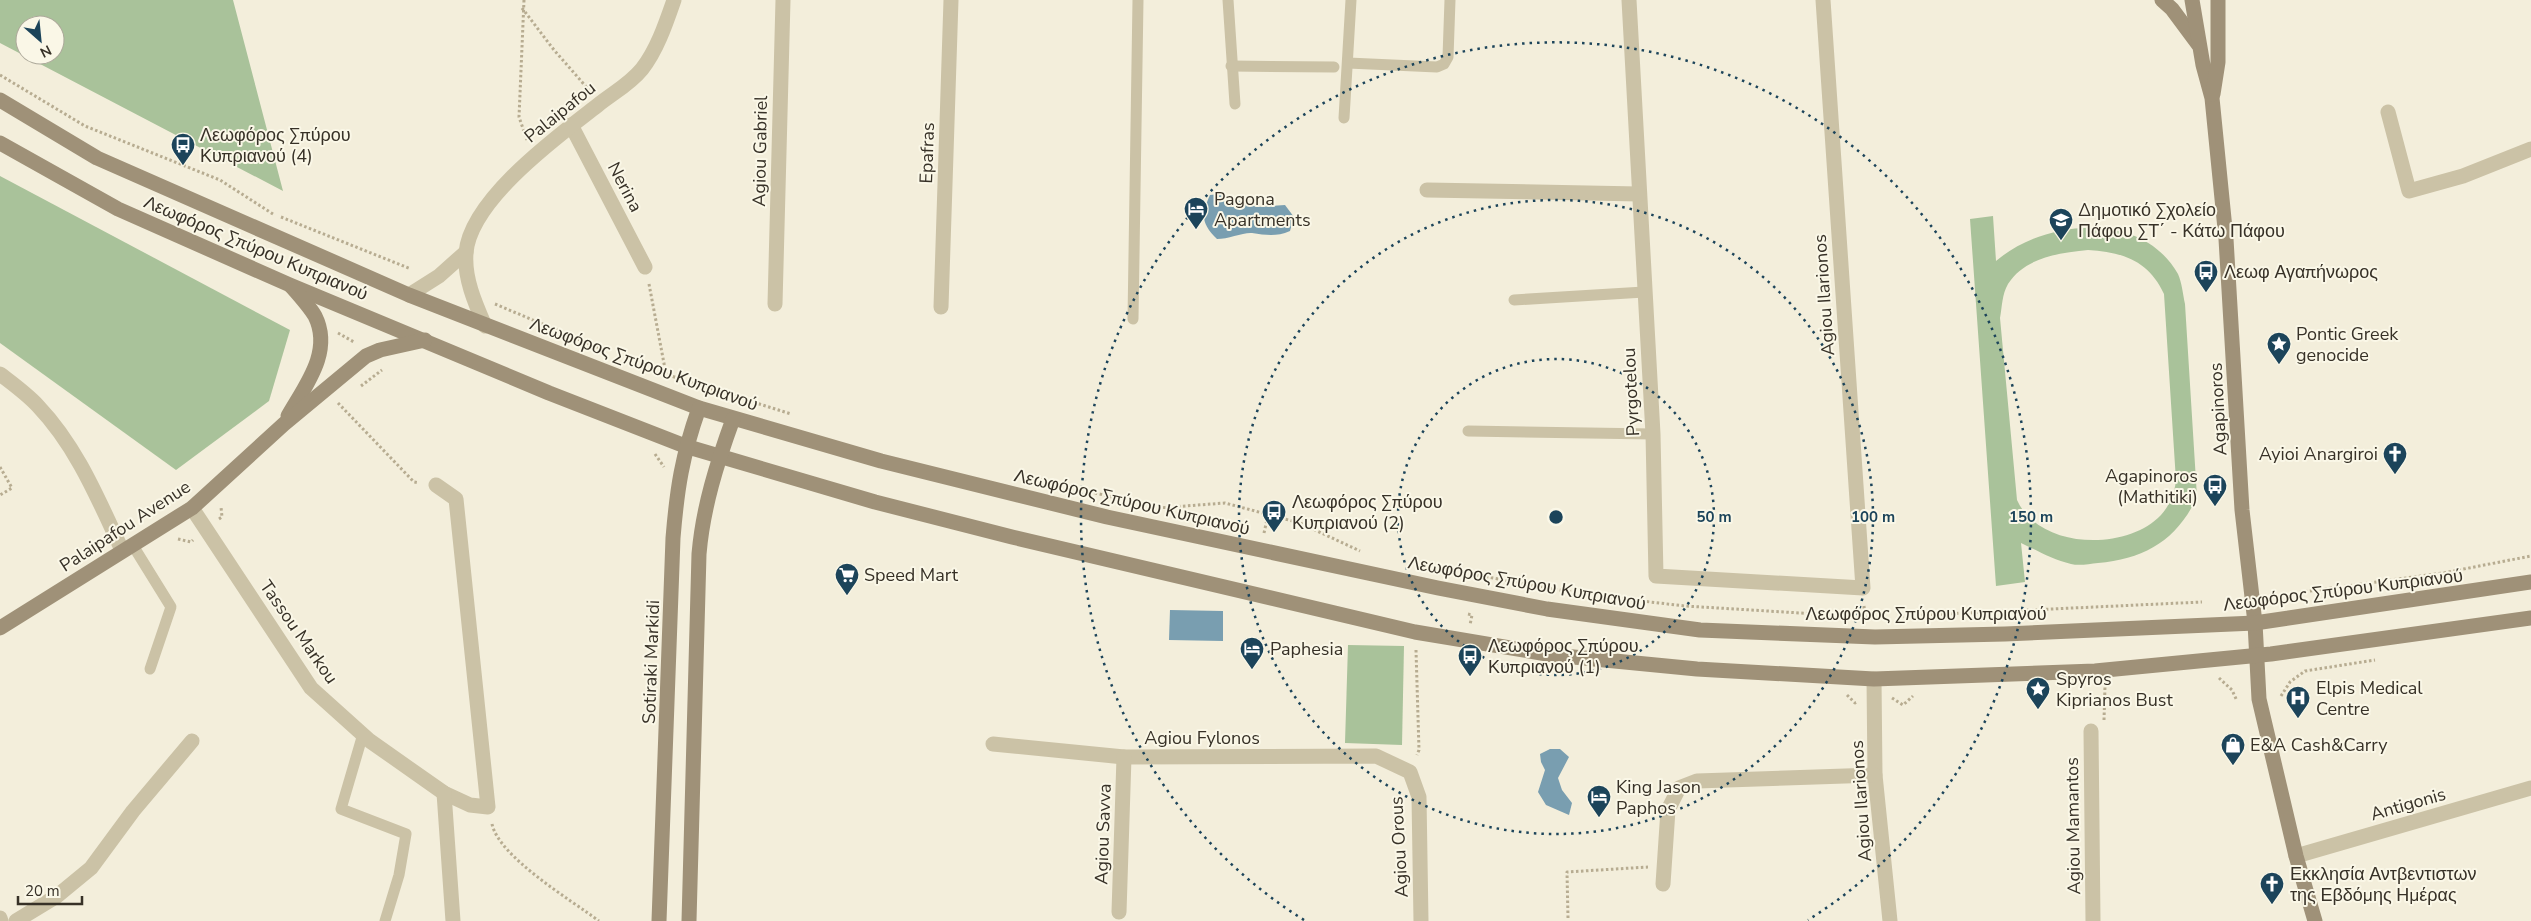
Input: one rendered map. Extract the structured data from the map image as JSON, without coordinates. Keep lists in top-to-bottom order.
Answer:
{
  "streets": {
    "main road": [
      "Λεωφόρος Σπύρου Κυπριανού",
      "Agapinoros",
      "Palaipafou Avenue",
      "Sotiraki Markidi"
    ],
    "street": [
      "Palaipafou",
      "Agiou Gabriel",
      "Epafras",
      "Nerina",
      "Agiou Ilarionos",
      "Pyrgotelou",
      "Tassou Markou",
      "Agiou Fylonos",
      "Antigonis",
      "Agiou Mamantos",
      "Agiou Savva",
      "Agiou Orous"
    ]
  },
  "crossings": [
    ["Palaipafou", "Nerina"],
    ["Λεωφόρος Σπύρου Κυπριανού", "Agiou Ilarionos"],
    ["Λεωφόρος Σπύρου Κυπριανού", "Agapinoros"],
    ["Λεωφόρος Σπύρου Κυπριανού", "Palaipafou Avenue"],
    ["Λεωφόρος Σπύρου Κυπριανού", "Sotiraki Markidi"],
    ["Agiou Ilarionos", "Pyrgotelou"],
    ["Agapinoros", "Antigonis"],
    ["Palaipafou Avenue", "Tassou Markou"],
    ["Agiou Fylonos", "Agiou Savva"],
    ["Agiou Fylonos", "Agiou Orous"]
  ],
  "places": {
    "bus stop": [
      "Λεωφόρος Σπύρου Κυπριανού (4)",
      "Λεωφ Αγαπήνωρος",
      "Agapinoros (Mathitiki)",
      "Λεωφόρος Σπύρου Κυπριανού (2)",
      "Λεωφόρος Σπύρου Κυπριανού (1)"
    ],
    "hotel": ["Pagona Apartments", "Paphesia", "King Jason Paphos"],
    "school or university": ["Δημοτικό Σχολείο Πάφου ΣΤ΄ - Κάτω Πάφου"],
    "place": ["Pontic Greek genocide", "Spyros Kiprianos Bust"],
    "church": ["Ayioi Anargiroi", "Εκκλησία Αντβεντιστων της Εβδόμης Ημέρας"],
    "supermarket": ["Speed Mart"],
    "hospital": ["Elpis Medical Centre"],
    "shop": ["E&A Cash&Carry"]
  },
  "scale_bar": "20 m",
  "north": "bottom right",
  "rings": ["50 m", "100 m", "150 m"]
}
